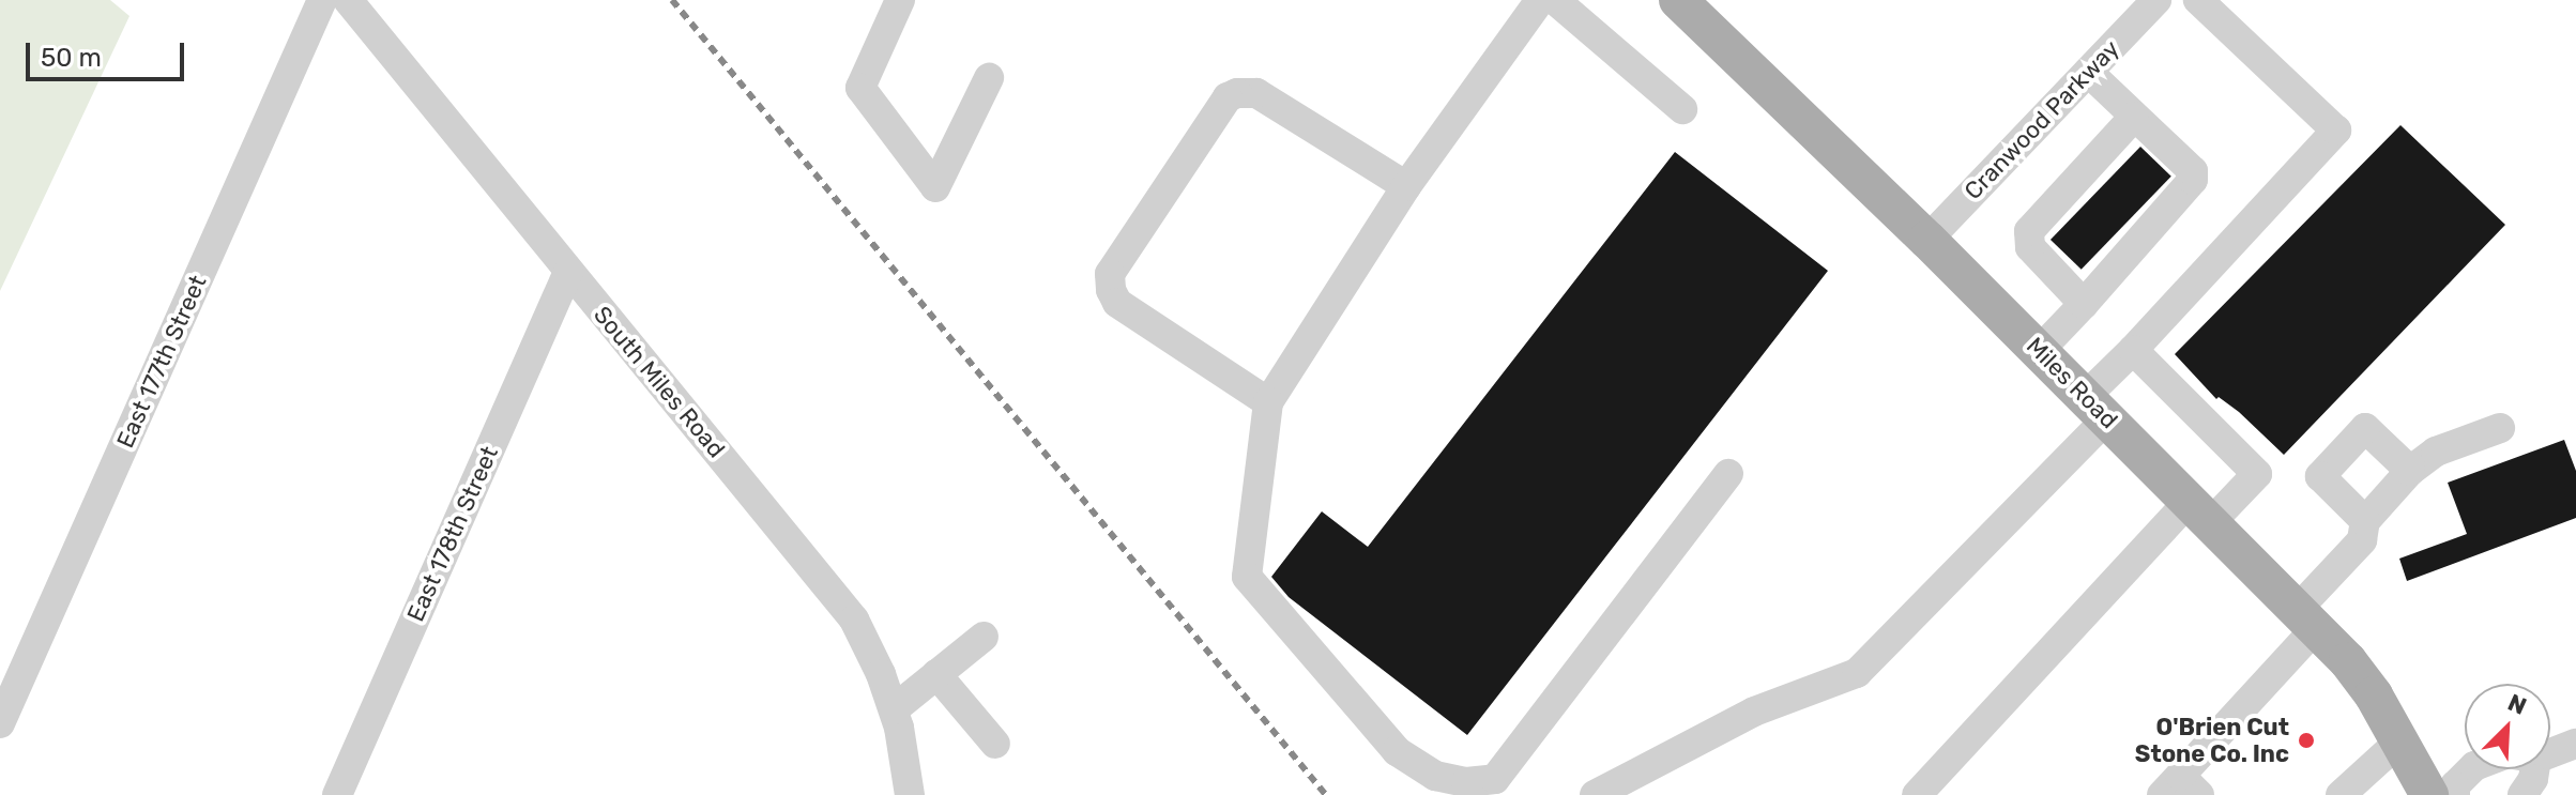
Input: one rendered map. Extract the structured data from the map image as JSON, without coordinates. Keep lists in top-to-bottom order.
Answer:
{
  "streets": {
    "main road": ["Miles Road"],
    "street": [
      "Cranwood Parkway",
      "East 177th Street",
      "South Miles Road",
      "East 178th Street"
    ]
  },
  "crossings": [
    ["Cranwood Parkway", "Miles Road"],
    ["South Miles Road", "East 178th Street"]
  ],
  "places": ["O'Brien Cut Stone Co. Inc"],
  "scale_bar": "50 m",
  "north": "top right"
}
